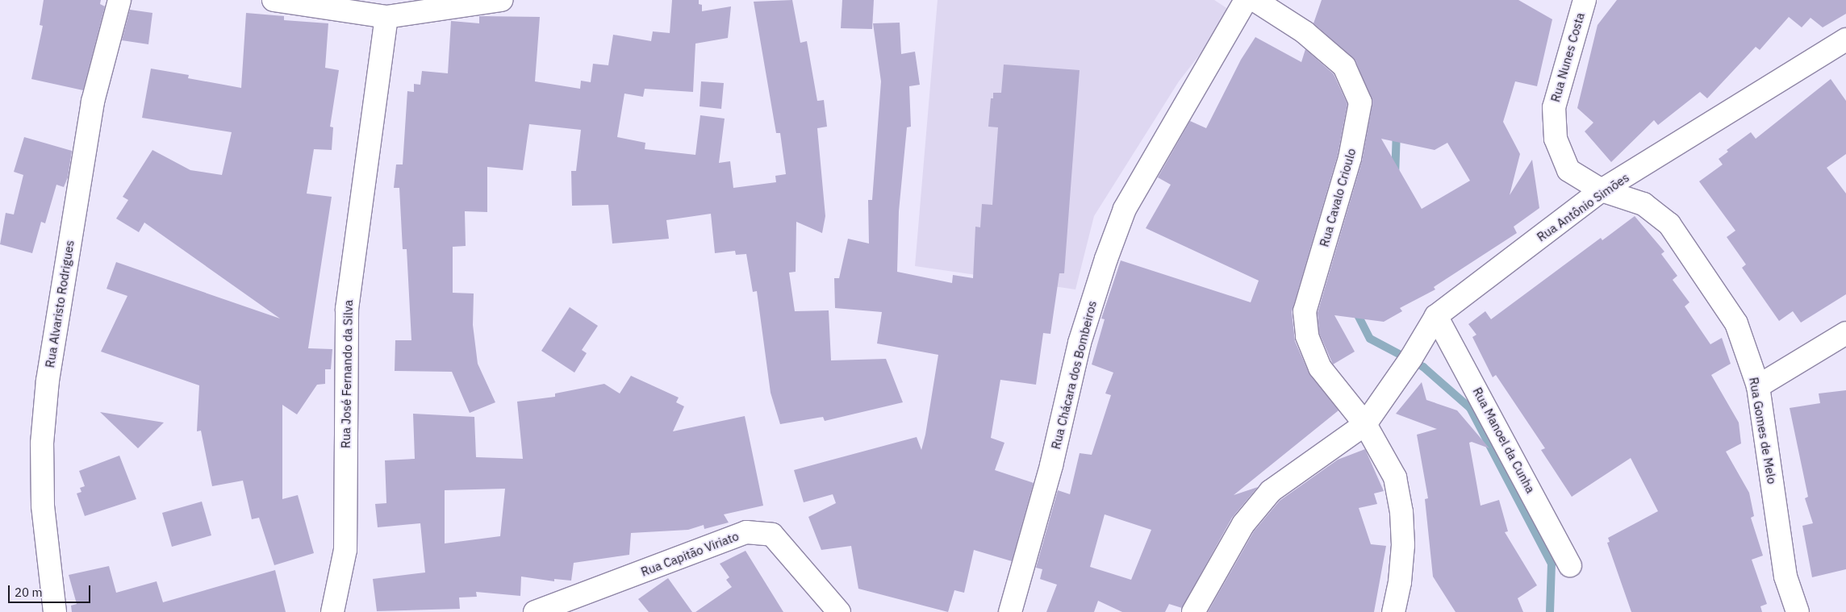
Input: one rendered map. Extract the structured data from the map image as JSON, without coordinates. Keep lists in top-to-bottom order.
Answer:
{
  "streets": {
    "street": [
      "Rua Nunes Costa",
      "Rua Cavalo Crioulo",
      "Rua Antônio Simões",
      "Rua Alvaristo Rodrigues",
      "Rua José Fernando da Silva",
      "Rua Chácara dos Bombeiros",
      "Rua Gomes de Melo",
      "Rua Manoel da Cunha",
      "Rua Capitão Viriato"
    ]
  },
  "crossings": [
    ["Rua Nunes Costa", "Rua Antônio Simões"],
    ["Rua Nunes Costa", "Rua Gomes de Melo"],
    ["Rua Cavalo Crioulo", "Rua Antônio Simões"],
    ["Rua Antônio Simões", "Rua Gomes de Melo"],
    ["Rua Antônio Simões", "Rua Manoel da Cunha"]
  ],
  "scale_bar": "20 m"
}
